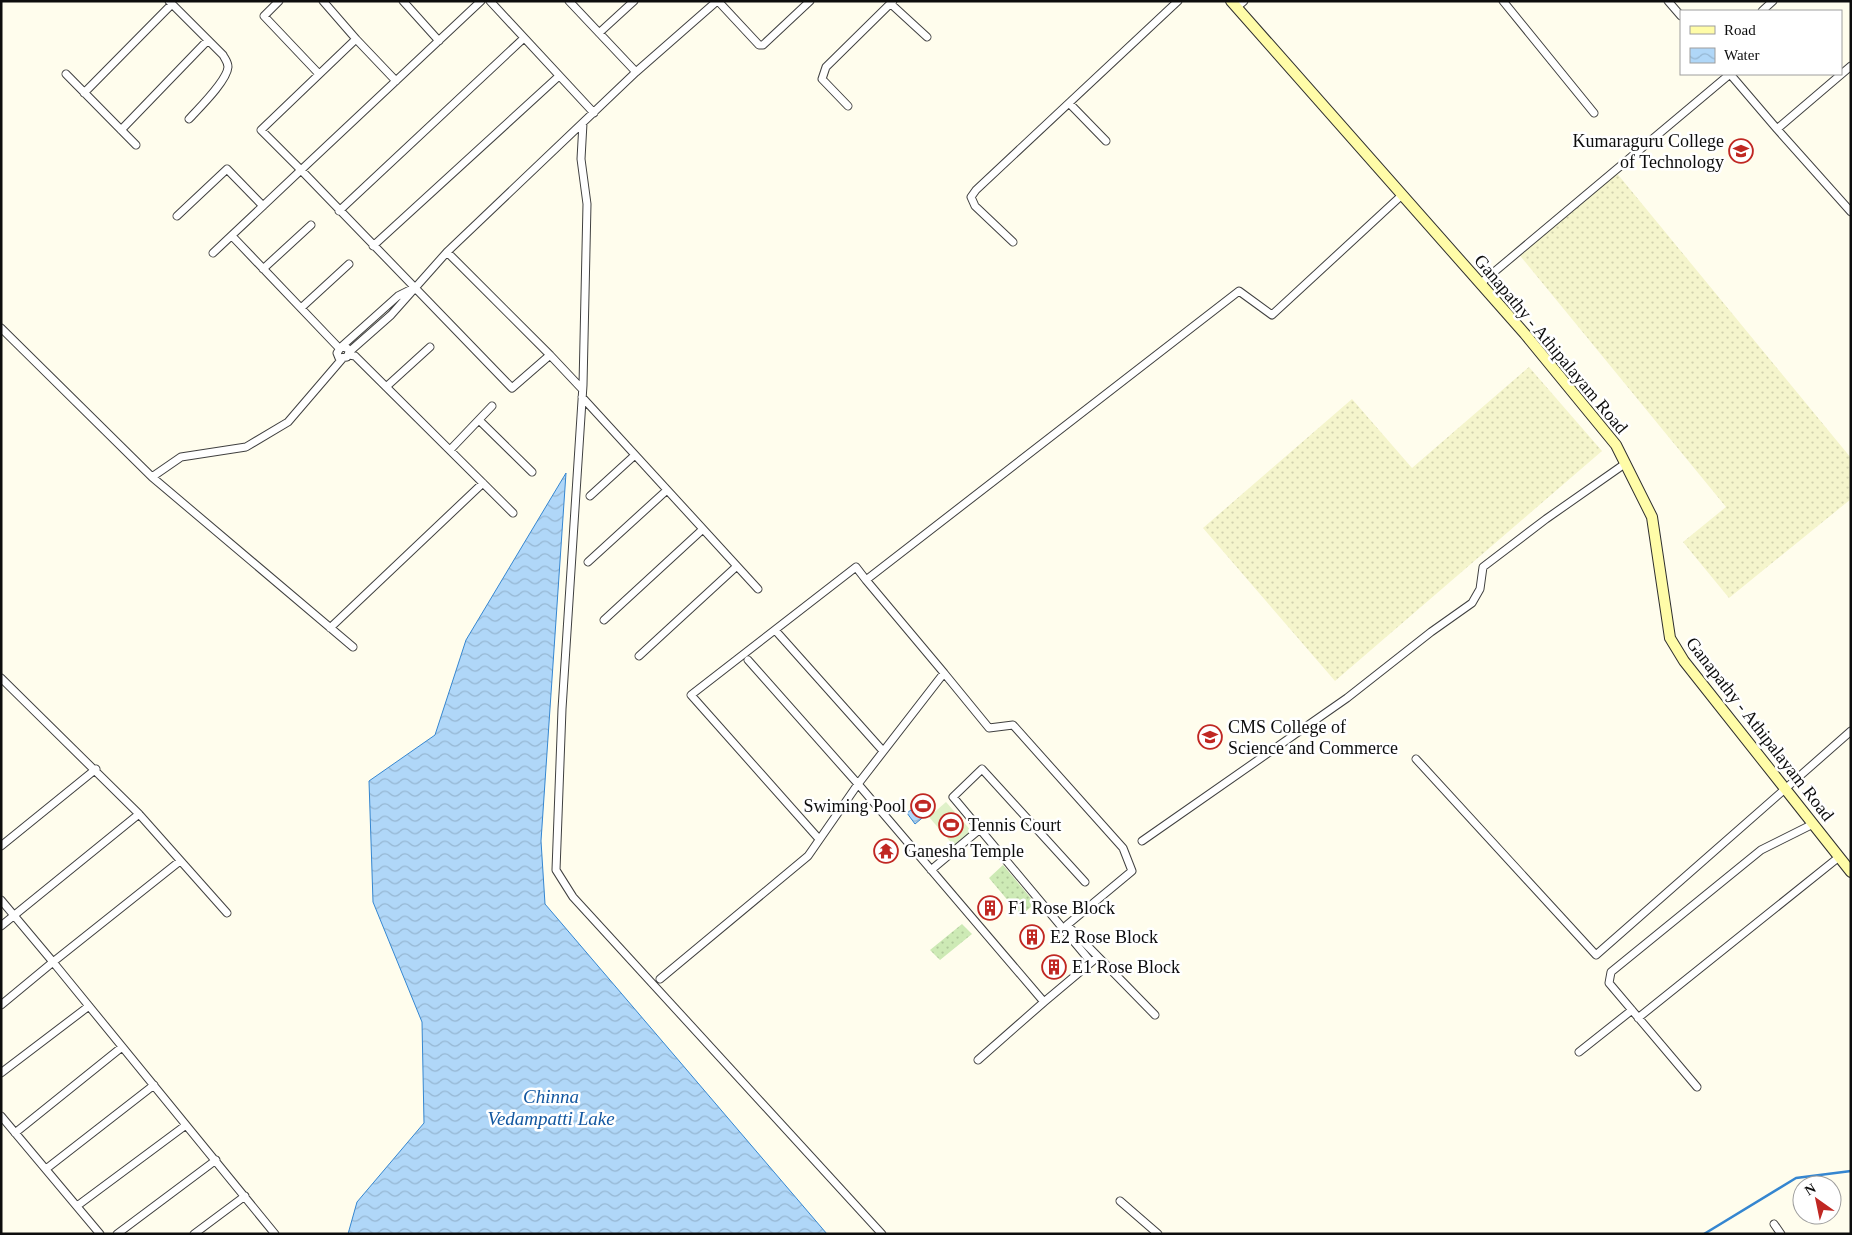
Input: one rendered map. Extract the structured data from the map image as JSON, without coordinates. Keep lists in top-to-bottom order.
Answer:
{
  "streets": {
    "main road": ["Ganapathy - Athipalayam Road"]
  },
  "water": ["Chinna Vedampatti Lake"],
  "places": {
    "school or university": ["Kumaraguru College of Technology", "CMS College of Science and Commerce"],
    "sports": ["Swiming Pool", "Tennis Court"],
    "temple": ["Ganesha Temple"],
    "building": ["F1 Rose Block", "E2 Rose Block", "E1 Rose Block"]
  },
  "legend": ["Road", "Water"],
  "north": "top left"
}
